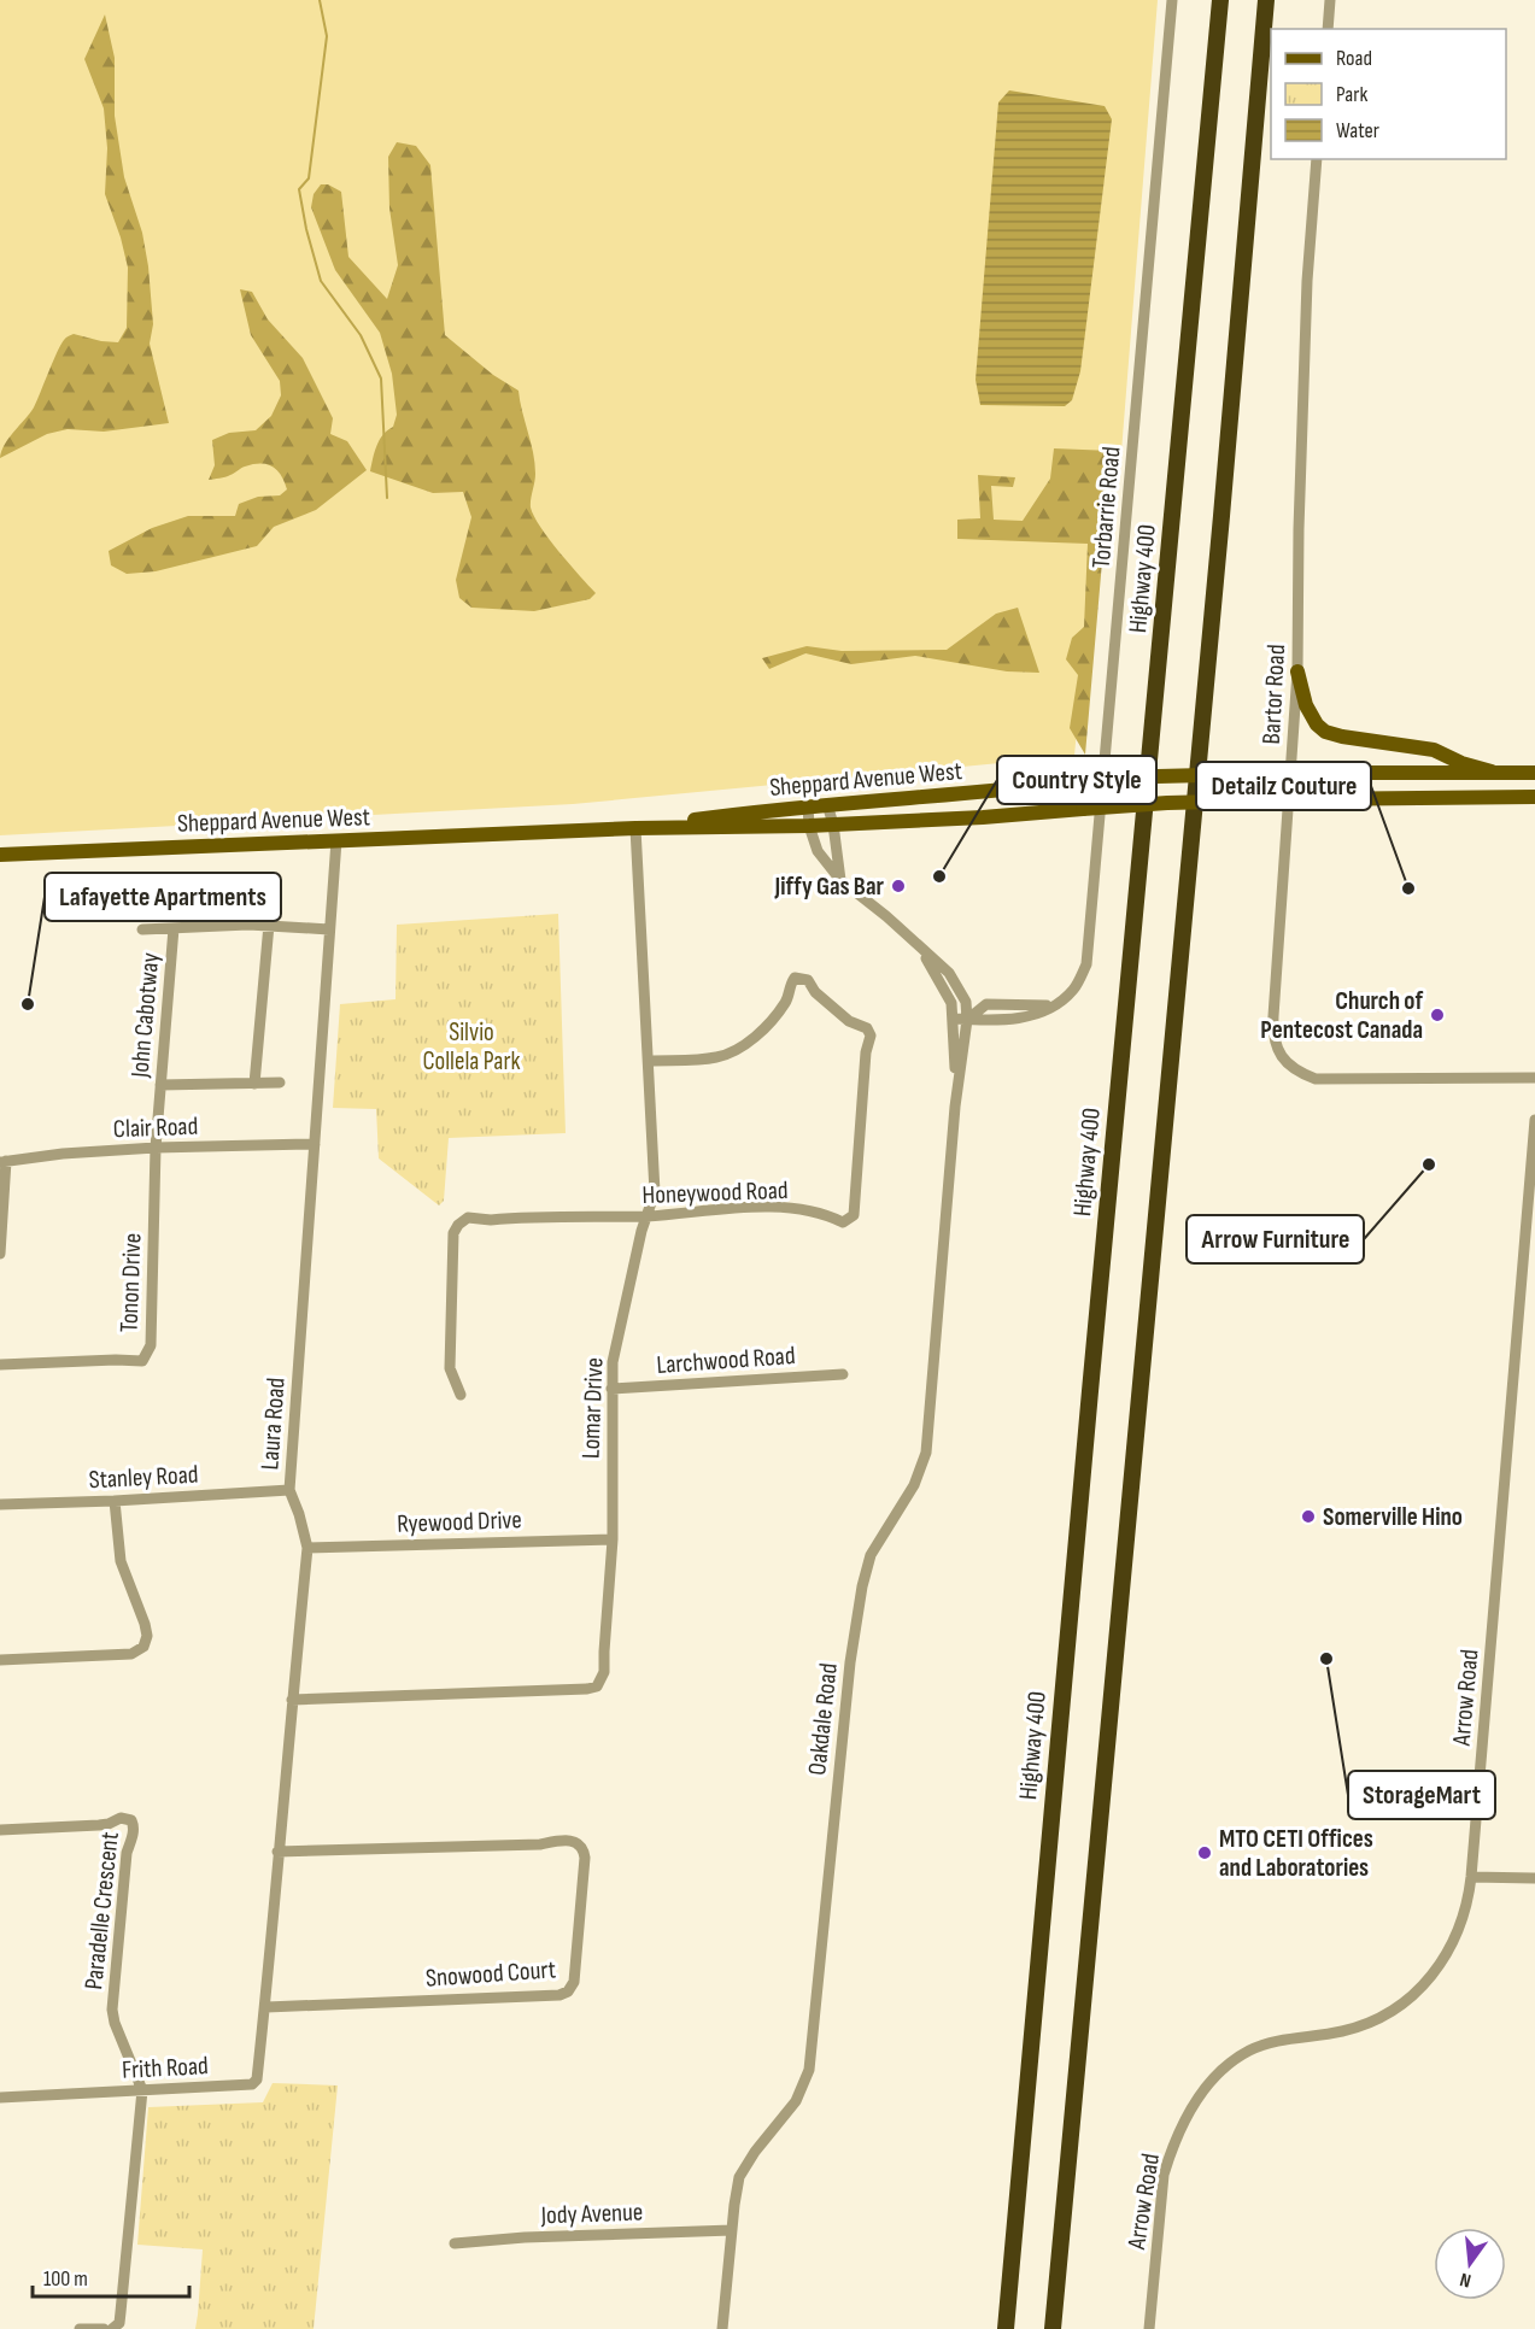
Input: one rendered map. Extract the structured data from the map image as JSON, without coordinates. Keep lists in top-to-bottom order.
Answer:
{
  "streets": {
    "highway": ["Highway 400"],
    "main road": ["Sheppard Avenue West"],
    "street": [
      "Torbarrie Road",
      "Bartor Road",
      "John Cabotway",
      "Clair Road",
      "Honeywood Road",
      "Tonon Drive",
      "Larchwood Road",
      "Lomar Drive",
      "Laura Road",
      "Stanley Road",
      "Ryewood Drive",
      "Arrow Road",
      "Oakdale Road",
      "Paradelle Crescent",
      "Snowood Court",
      "Frith Road",
      "Jody Avenue"
    ]
  },
  "crossings": [
    ["Torbarrie Road", "Oakdale Road"],
    ["Sheppard Avenue West", "Lomar Drive"],
    ["Sheppard Avenue West", "Laura Road"],
    ["Sheppard Avenue West", "Oakdale Road"],
    ["John Cabotway", "Clair Road"],
    ["John Cabotway", "Tonon Drive"],
    ["John Cabotway", "Laura Road"],
    ["Clair Road", "Tonon Drive"],
    ["Clair Road", "Laura Road"],
    ["Honeywood Road", "Lomar Drive"],
    ["Larchwood Road", "Lomar Drive"],
    ["Lomar Drive", "Laura Road"],
    ["Lomar Drive", "Ryewood Drive"],
    ["Laura Road", "Stanley Road"],
    ["Laura Road", "Ryewood Drive"],
    ["Laura Road", "Snowood Court"],
    ["Laura Road", "Frith Road"],
    ["Oakdale Road", "Jody Avenue"],
    ["Paradelle Crescent", "Frith Road"],
    ["Snowood Court", "Frith Road"]
  ],
  "parks": ["Silvio Collela Park"],
  "places": [
    "Country Style",
    "Jiffy Gas Bar",
    "Detailz Couture",
    "Lafayette Apartments",
    "Church of Pentecost Canada",
    "Arrow Furniture",
    "Somerville Hino",
    "StorageMart",
    "MTO CETI Offices and Laboratories"
  ],
  "legend": ["Road", "Park", "Water"],
  "scale_bar": "100 m",
  "north": "bottom"
}
